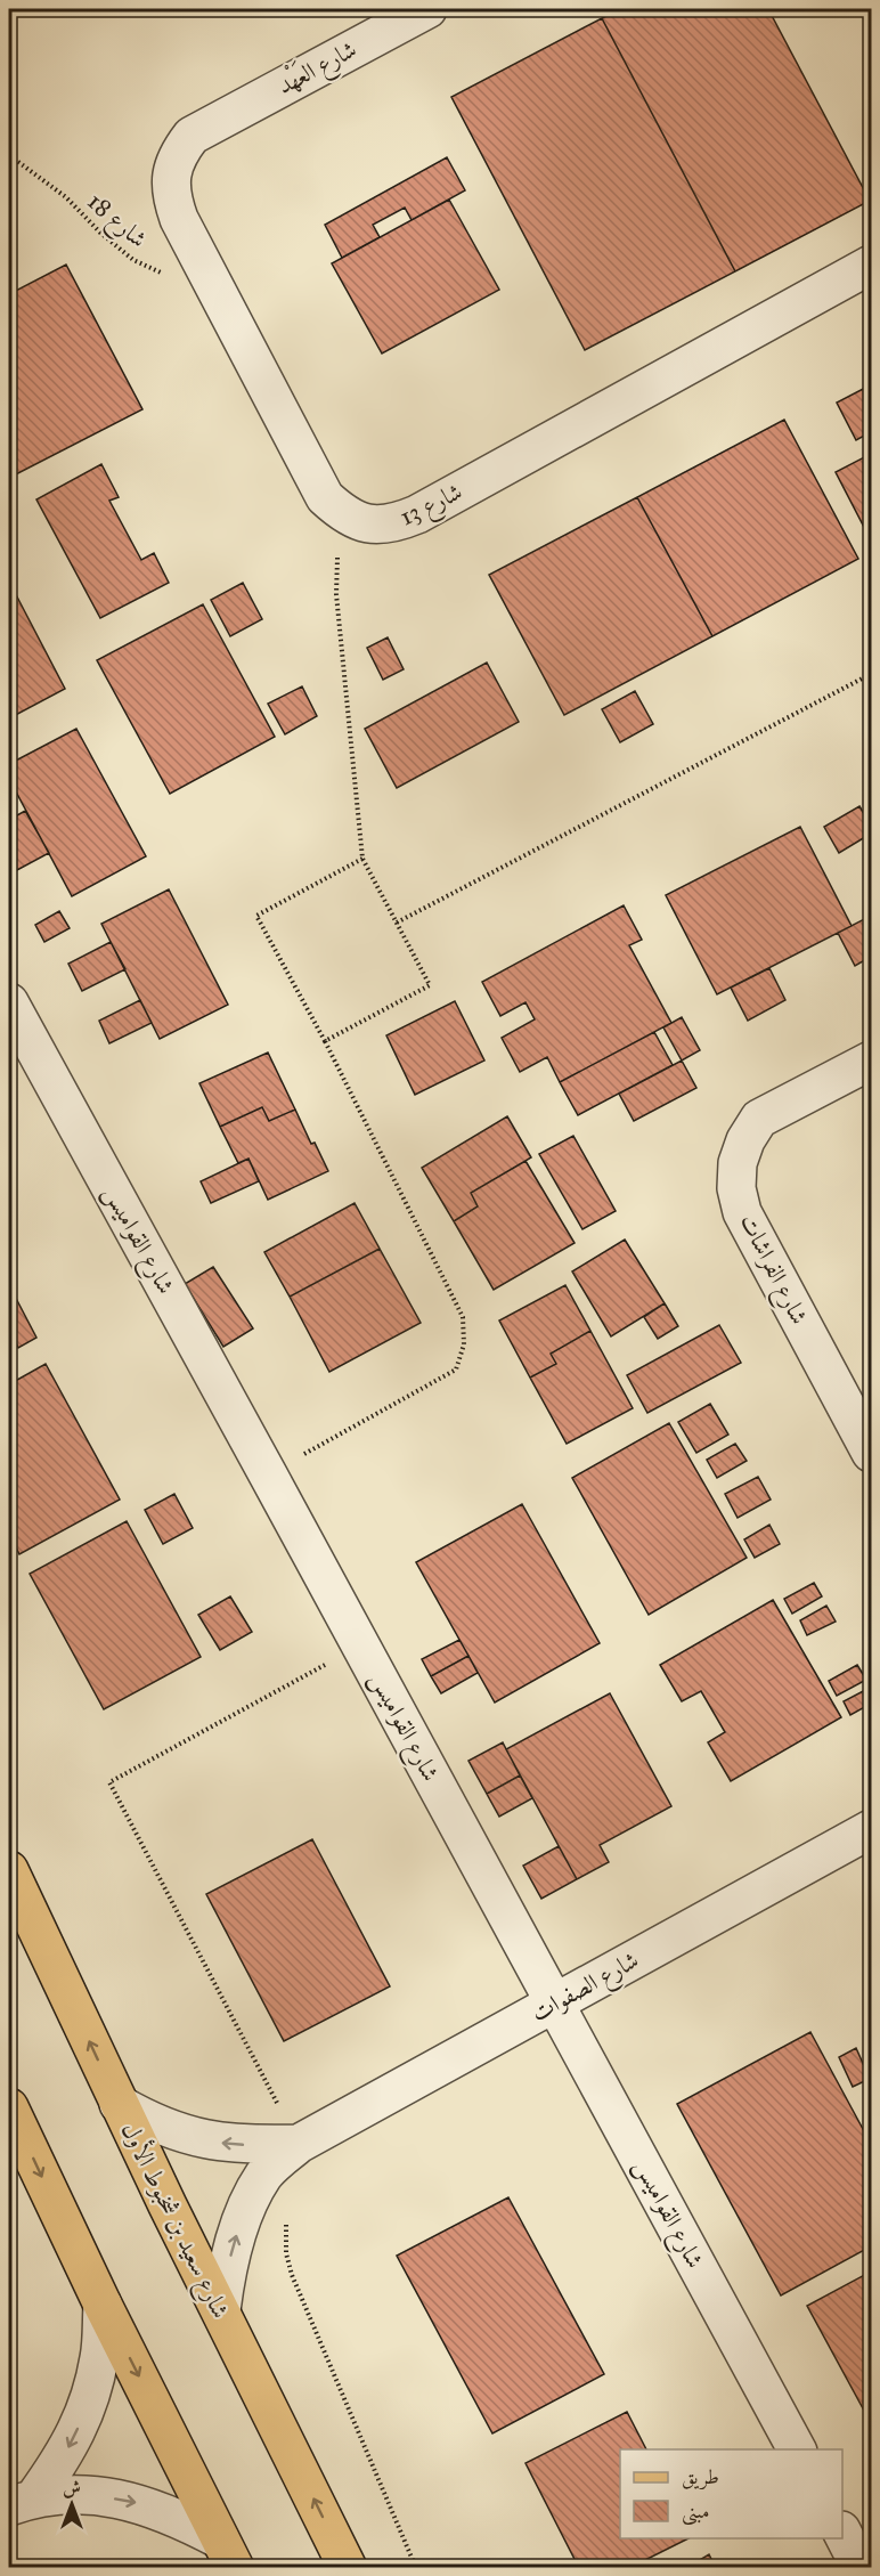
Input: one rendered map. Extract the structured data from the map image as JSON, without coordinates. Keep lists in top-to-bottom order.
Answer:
{
  "streets": {
    "main road": ["شارع سعيد بن شخبوط الأول"],
    "street": [
      "شارع العَهْد",
      "شارع 13",
      "شارع القواميس",
      "شارع الفراشات",
      "شارع الصفوات"
    ],
    "path": ["شارع 18"]
  },
  "crossings": [
    ["شارع العَهْد", "شارع 13"],
    ["شارع 18", "شارع 13"],
    ["شارع القواميس", "شارع الصفوات"],
    ["شارع الصفوات", "شارع سعيد بن شخبوط الأول"]
  ],
  "legend": ["طريق", "مبنى"],
  "north": "top"
}
